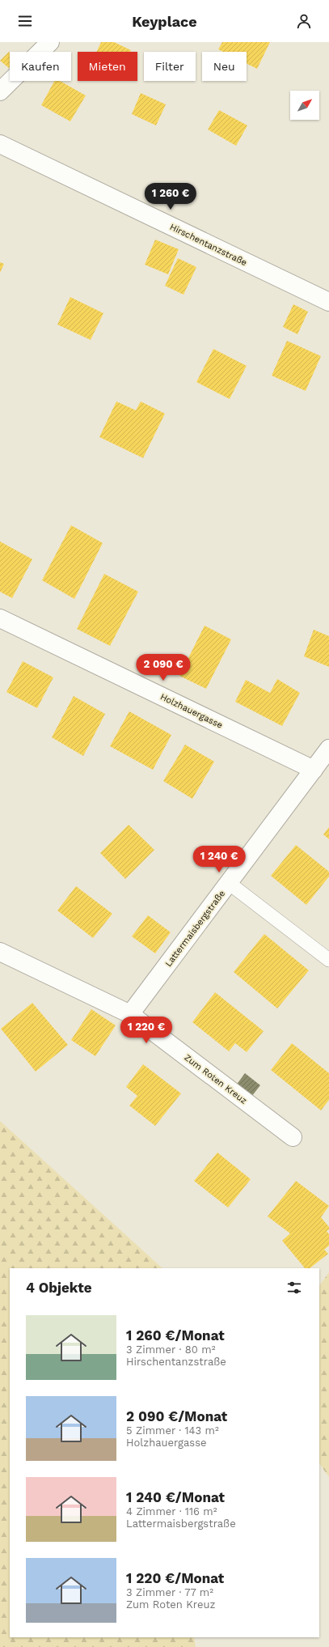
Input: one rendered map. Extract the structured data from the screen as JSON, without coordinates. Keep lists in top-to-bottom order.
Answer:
{
  "streets": {
    "street": [
      "Hirschentanzstraße",
      "Holzhauergasse",
      "Lattermaisbergstraße",
      "Zum Roten Kreuz"
    ]
  },
  "crossings": [
    ["Holzhauergasse", "Lattermaisbergstraße"],
    ["Lattermaisbergstraße", "Zum Roten Kreuz"]
  ],
  "north": "top right",
  "page": {
    "header": "Keyplace",
    "chip": [
      "Kaufen",
      "Mieten",
      "Filter",
      "Neu"
    ],
    "price": [
      "1 260 €",
      "2 090 €",
      "1 240 €",
      "1 220 €"
    ],
    "heading": "4 Objekte",
    "list": [
      {
        "name": "1 260 €/Monat",
        "note": "3 Zimmer · 80 m² · Hirschentanzstraße"
      },
      {
        "name": "2 090 €/Monat",
        "note": "5 Zimmer · 143 m² · Holzhauergasse"
      },
      {
        "name": "1 240 €/Monat",
        "note": "4 Zimmer · 116 m² · Lattermaisbergstraße"
      },
      {
        "name": "1 220 €/Monat",
        "note": "3 Zimmer · 77 m² · Zum Roten Kreuz"
      }
    ]
  }
}
